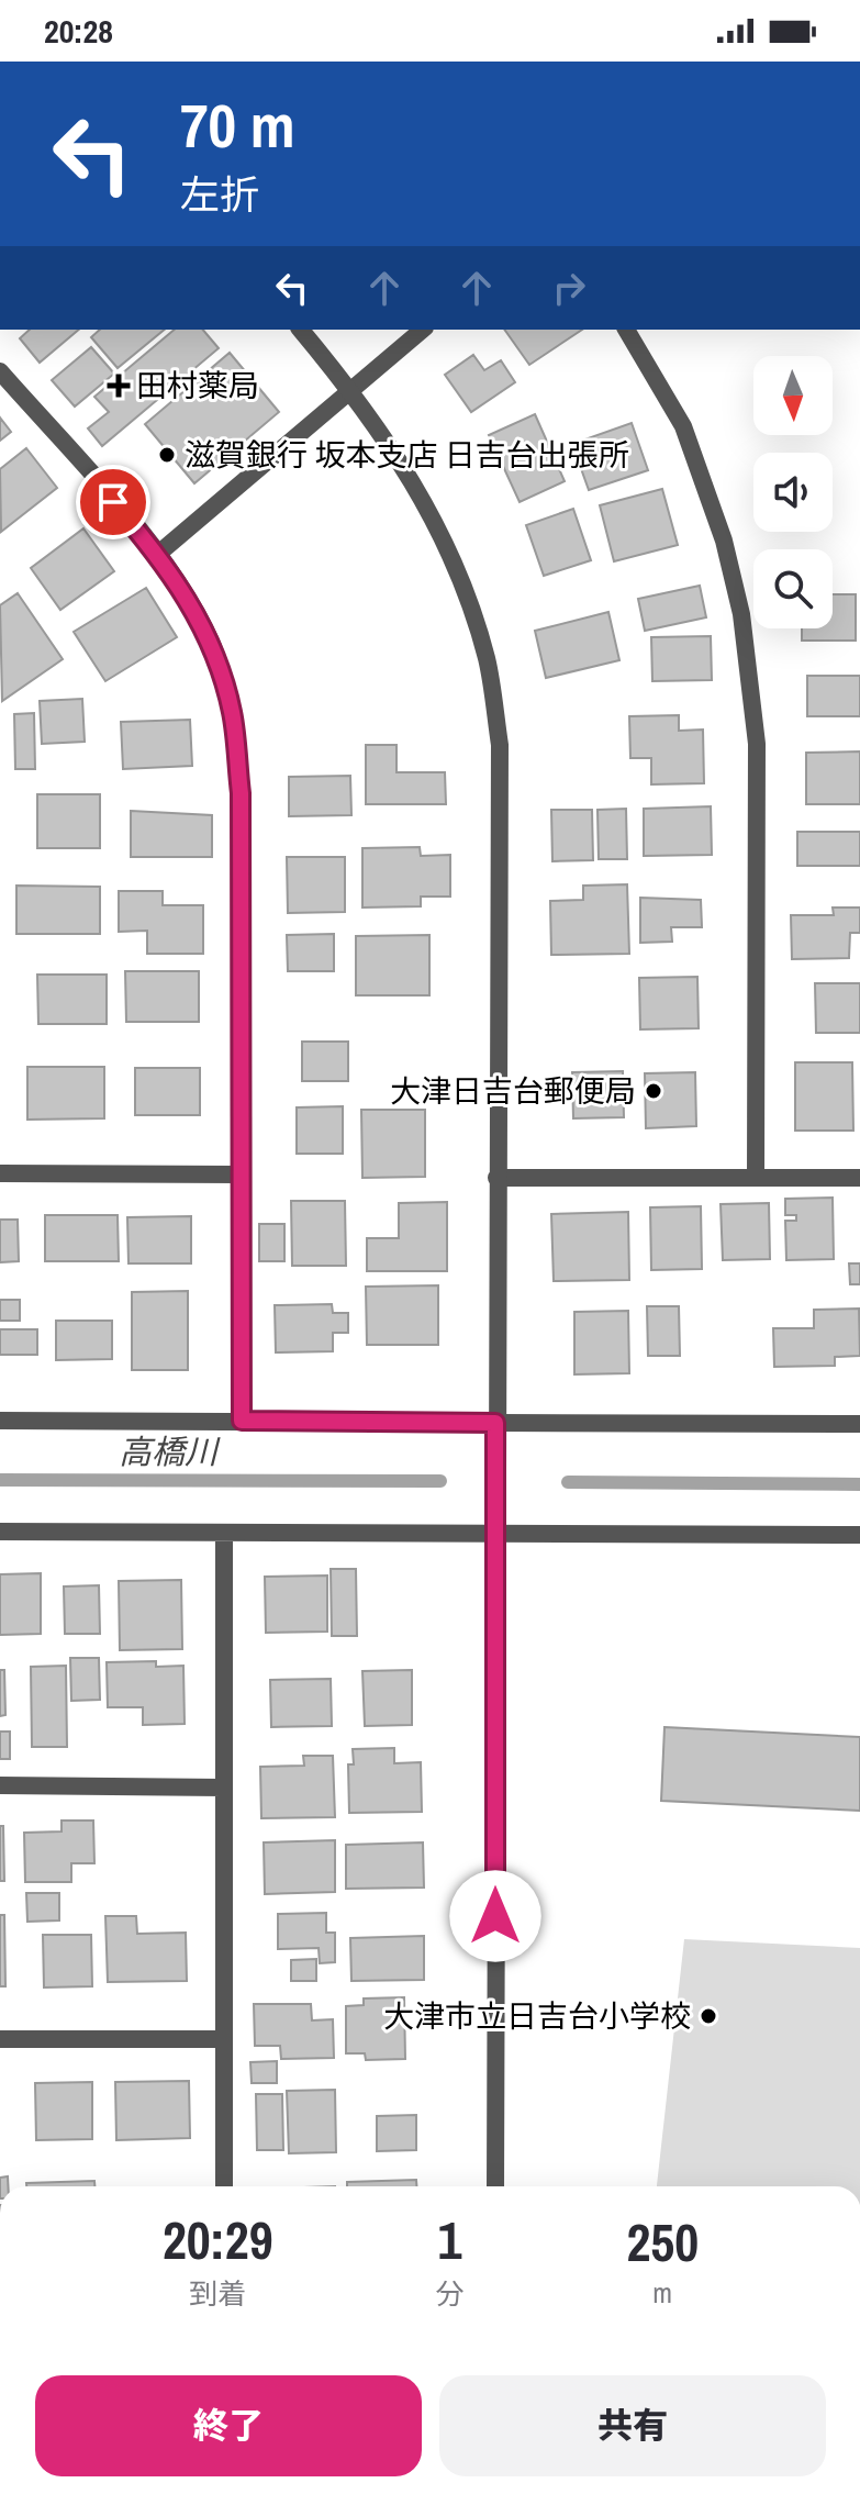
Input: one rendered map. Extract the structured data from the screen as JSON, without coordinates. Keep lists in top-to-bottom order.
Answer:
{
  "water": ["高橋川"],
  "places": {
    "health": ["田村薬局"],
    "other": ["滋賀銀行 坂本支店 日吉台出張所", "大津日吉台郵便局", "大津市立日吉台小学校"]
  },
  "north": "bottom",
  "page": {
    "status": "20:28",
    "turn": ["70 m", "左折"],
    "eta": [
      "20:29",
      "到着",
      "1",
      "分",
      "250",
      "m"
    ],
    "buttons": ["終了", "共有"]
  }
}
